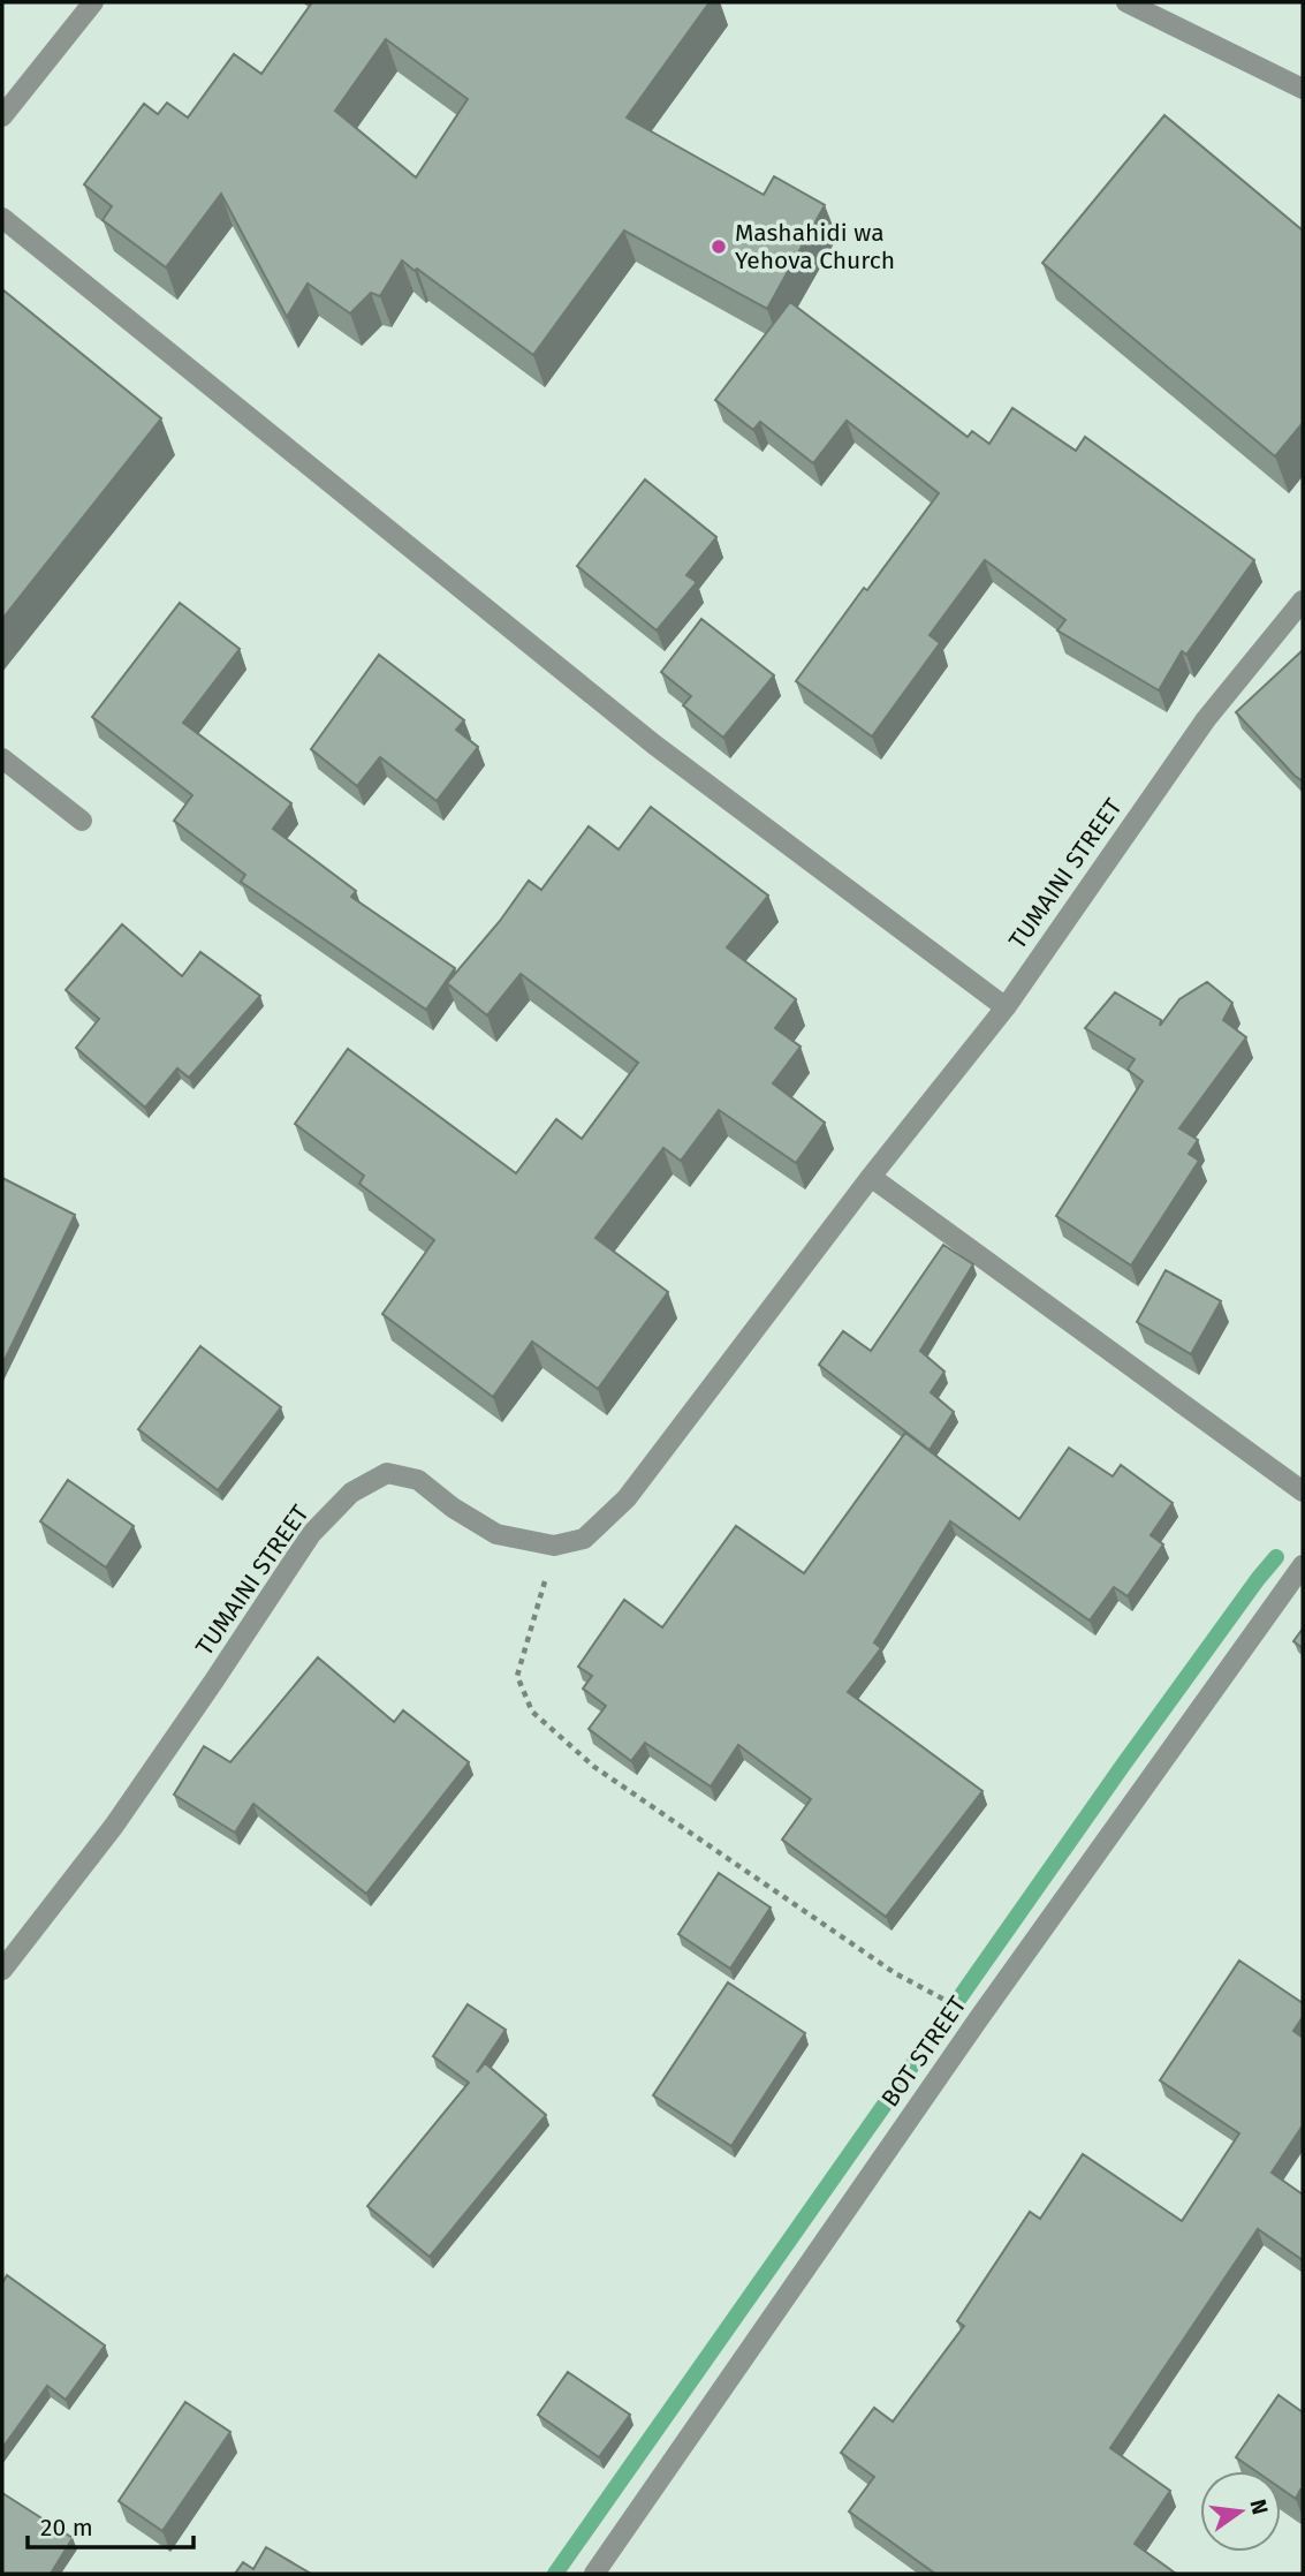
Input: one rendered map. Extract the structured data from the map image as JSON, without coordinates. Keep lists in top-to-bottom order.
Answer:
{
  "streets": {
    "street": ["TUMAINI STREET", "BOT STREET"]
  },
  "places": ["Mashahidi wa Yehova Church"],
  "scale_bar": "20 m",
  "north": "right"
}
